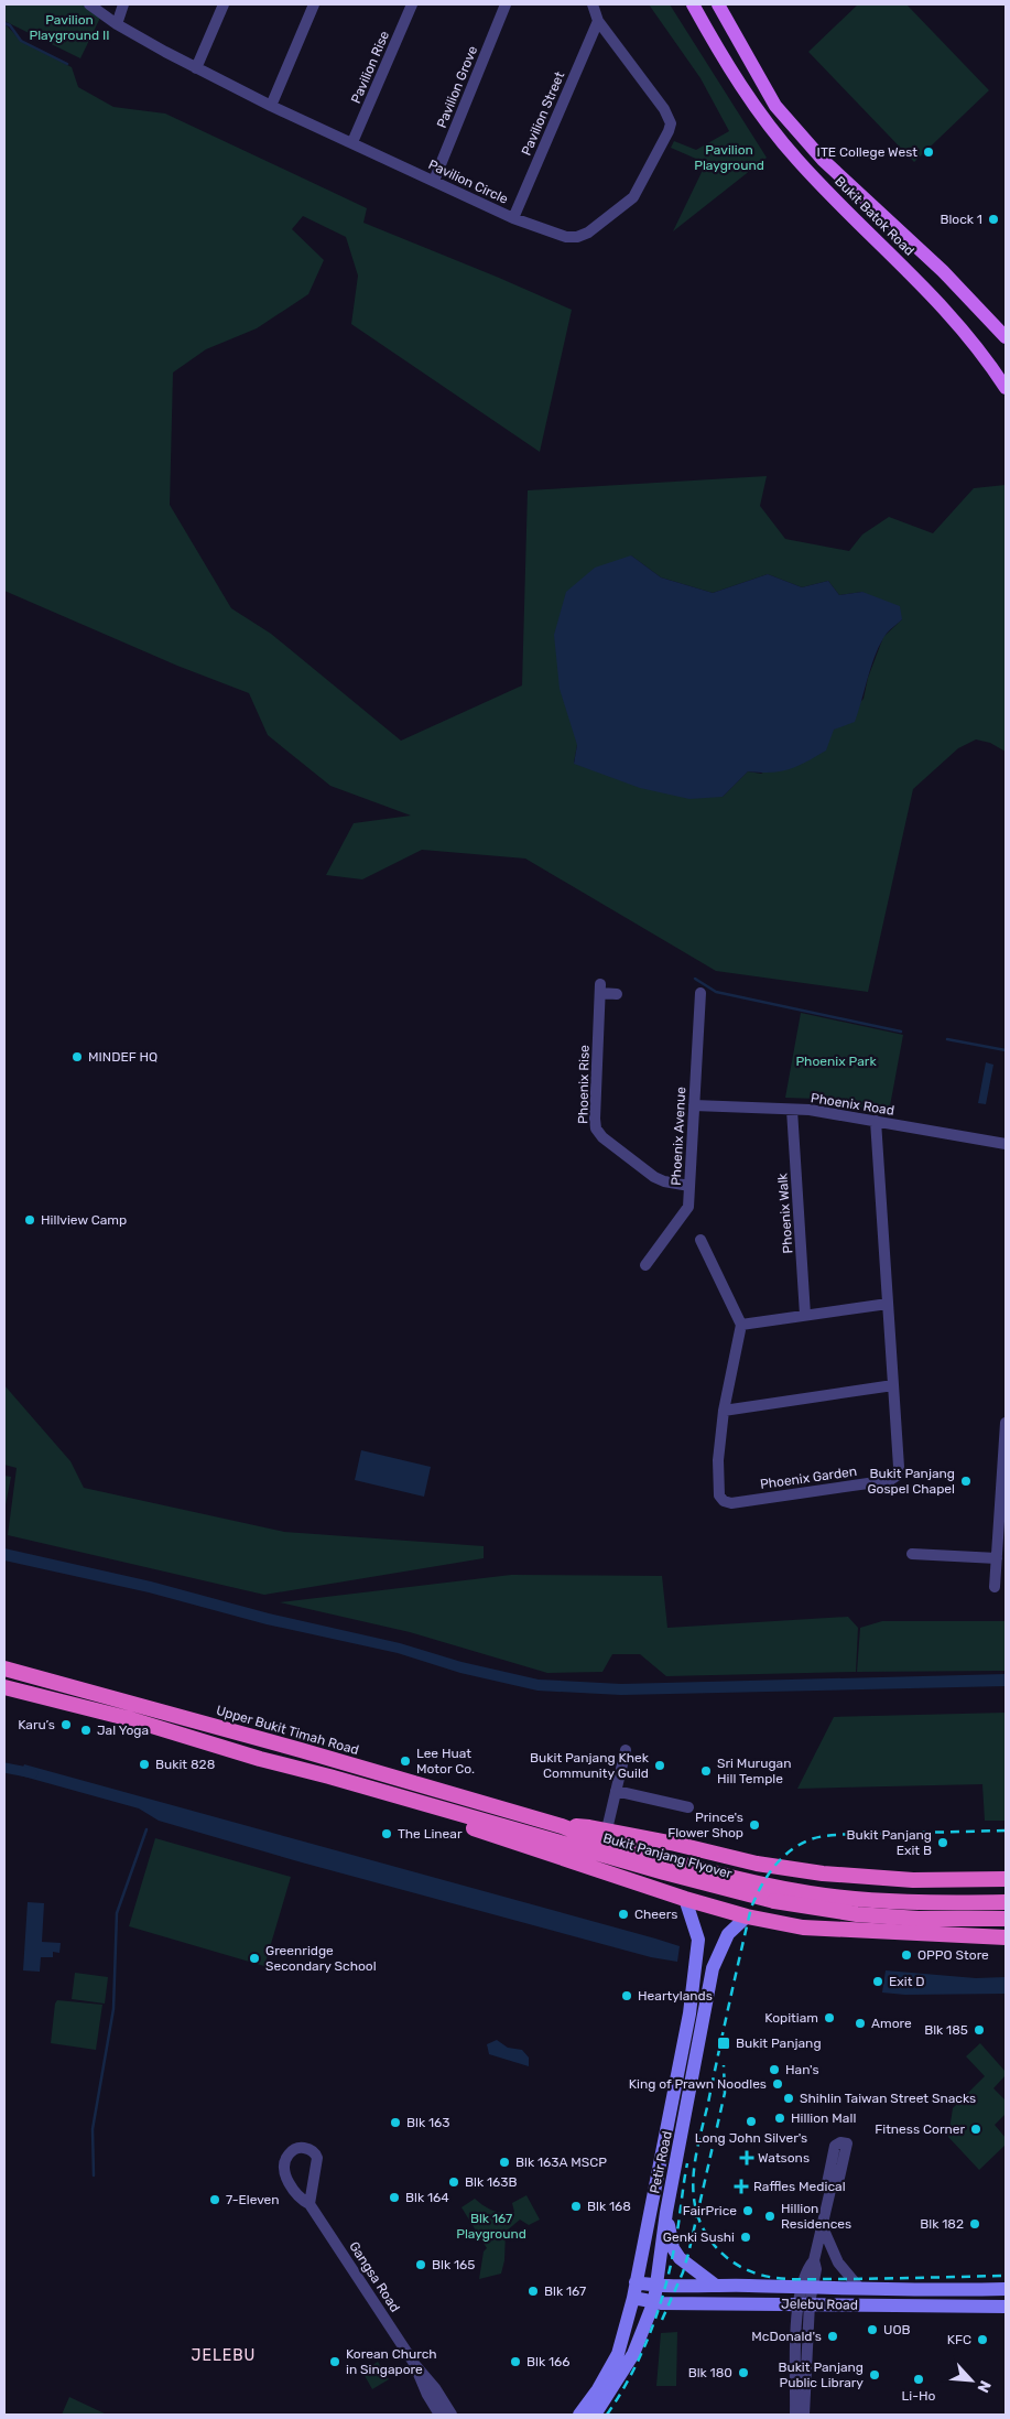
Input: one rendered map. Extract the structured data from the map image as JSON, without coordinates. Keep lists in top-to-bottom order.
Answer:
{
  "streets": {
    "highway": ["Upper Bukit Timah Road", "Bukit Panjang Flyover"],
    "main road": ["Bukit Batok Road", "Petir Road", "Jelebu Road"],
    "street": [
      "Pavilion Rise",
      "Pavilion Grove",
      "Pavilion Street",
      "Pavilion Circle",
      "Phoenix Rise",
      "Phoenix Road",
      "Phoenix Avenue",
      "Phoenix Walk",
      "Phoenix Garden",
      "Gangsa Road"
    ]
  },
  "crossings": [
    ["Pavilion Rise", "Pavilion Circle"],
    ["Pavilion Grove", "Pavilion Circle"],
    ["Pavilion Street", "Pavilion Circle"],
    ["Phoenix Rise", "Phoenix Avenue"],
    ["Phoenix Road", "Phoenix Avenue"],
    ["Phoenix Road", "Phoenix Walk"],
    ["Phoenix Road", "Phoenix Garden"],
    ["Upper Bukit Timah Road", "Bukit Panjang Flyover"],
    ["Petir Road", "Jelebu Road"]
  ],
  "districts": ["JELEBU"],
  "parks": [
    "Pavilion Playground II",
    "Pavilion Playground",
    "Phoenix Park",
    "Blk 167 Playground"
  ],
  "places": {
    "other": [
      "ITE College West",
      "Block 1",
      "MINDEF HQ",
      "Hillview Camp",
      "Bukit Panjang Gospel Chapel",
      "Karu’s",
      "Jal Yoga",
      "Lee Huat Motor Co.",
      "Bukit 828",
      "Bukit Panjang Khek Community Guild",
      "Sri Murugan Hill Temple",
      "Prince's Flower Shop",
      "The Linear",
      "Bukit Panjang Exit B",
      "Cheers",
      "OPPO Store",
      "Greenridge Secondary School",
      "Exit D",
      "Heartylands",
      "Kopitiam",
      "Amore",
      "Blk 185",
      "Han's",
      "King of Prawn Noodles",
      "Shihlin Taiwan Street Snacks",
      "Hillion Mall",
      "Long John Silver's",
      "Blk 163",
      "Fitness Corner",
      "Blk 163A MSCP",
      "Blk 163B",
      "Blk 164",
      "7-Eleven",
      "Blk 168",
      "FairPrice",
      "Hillion Residences",
      "Blk 182",
      "Genki Sushi",
      "Blk 165",
      "Blk 167",
      "UOB",
      "McDonald's",
      "KFC",
      "Korean Church in Singapore",
      "Blk 166",
      "Blk 180",
      "Bukit Panjang Public Library",
      "Li-Ho"
    ],
    "transit": ["Bukit Panjang"],
    "health": ["Watsons", "Raffles Medical"]
  },
  "north": "bottom right"
}
